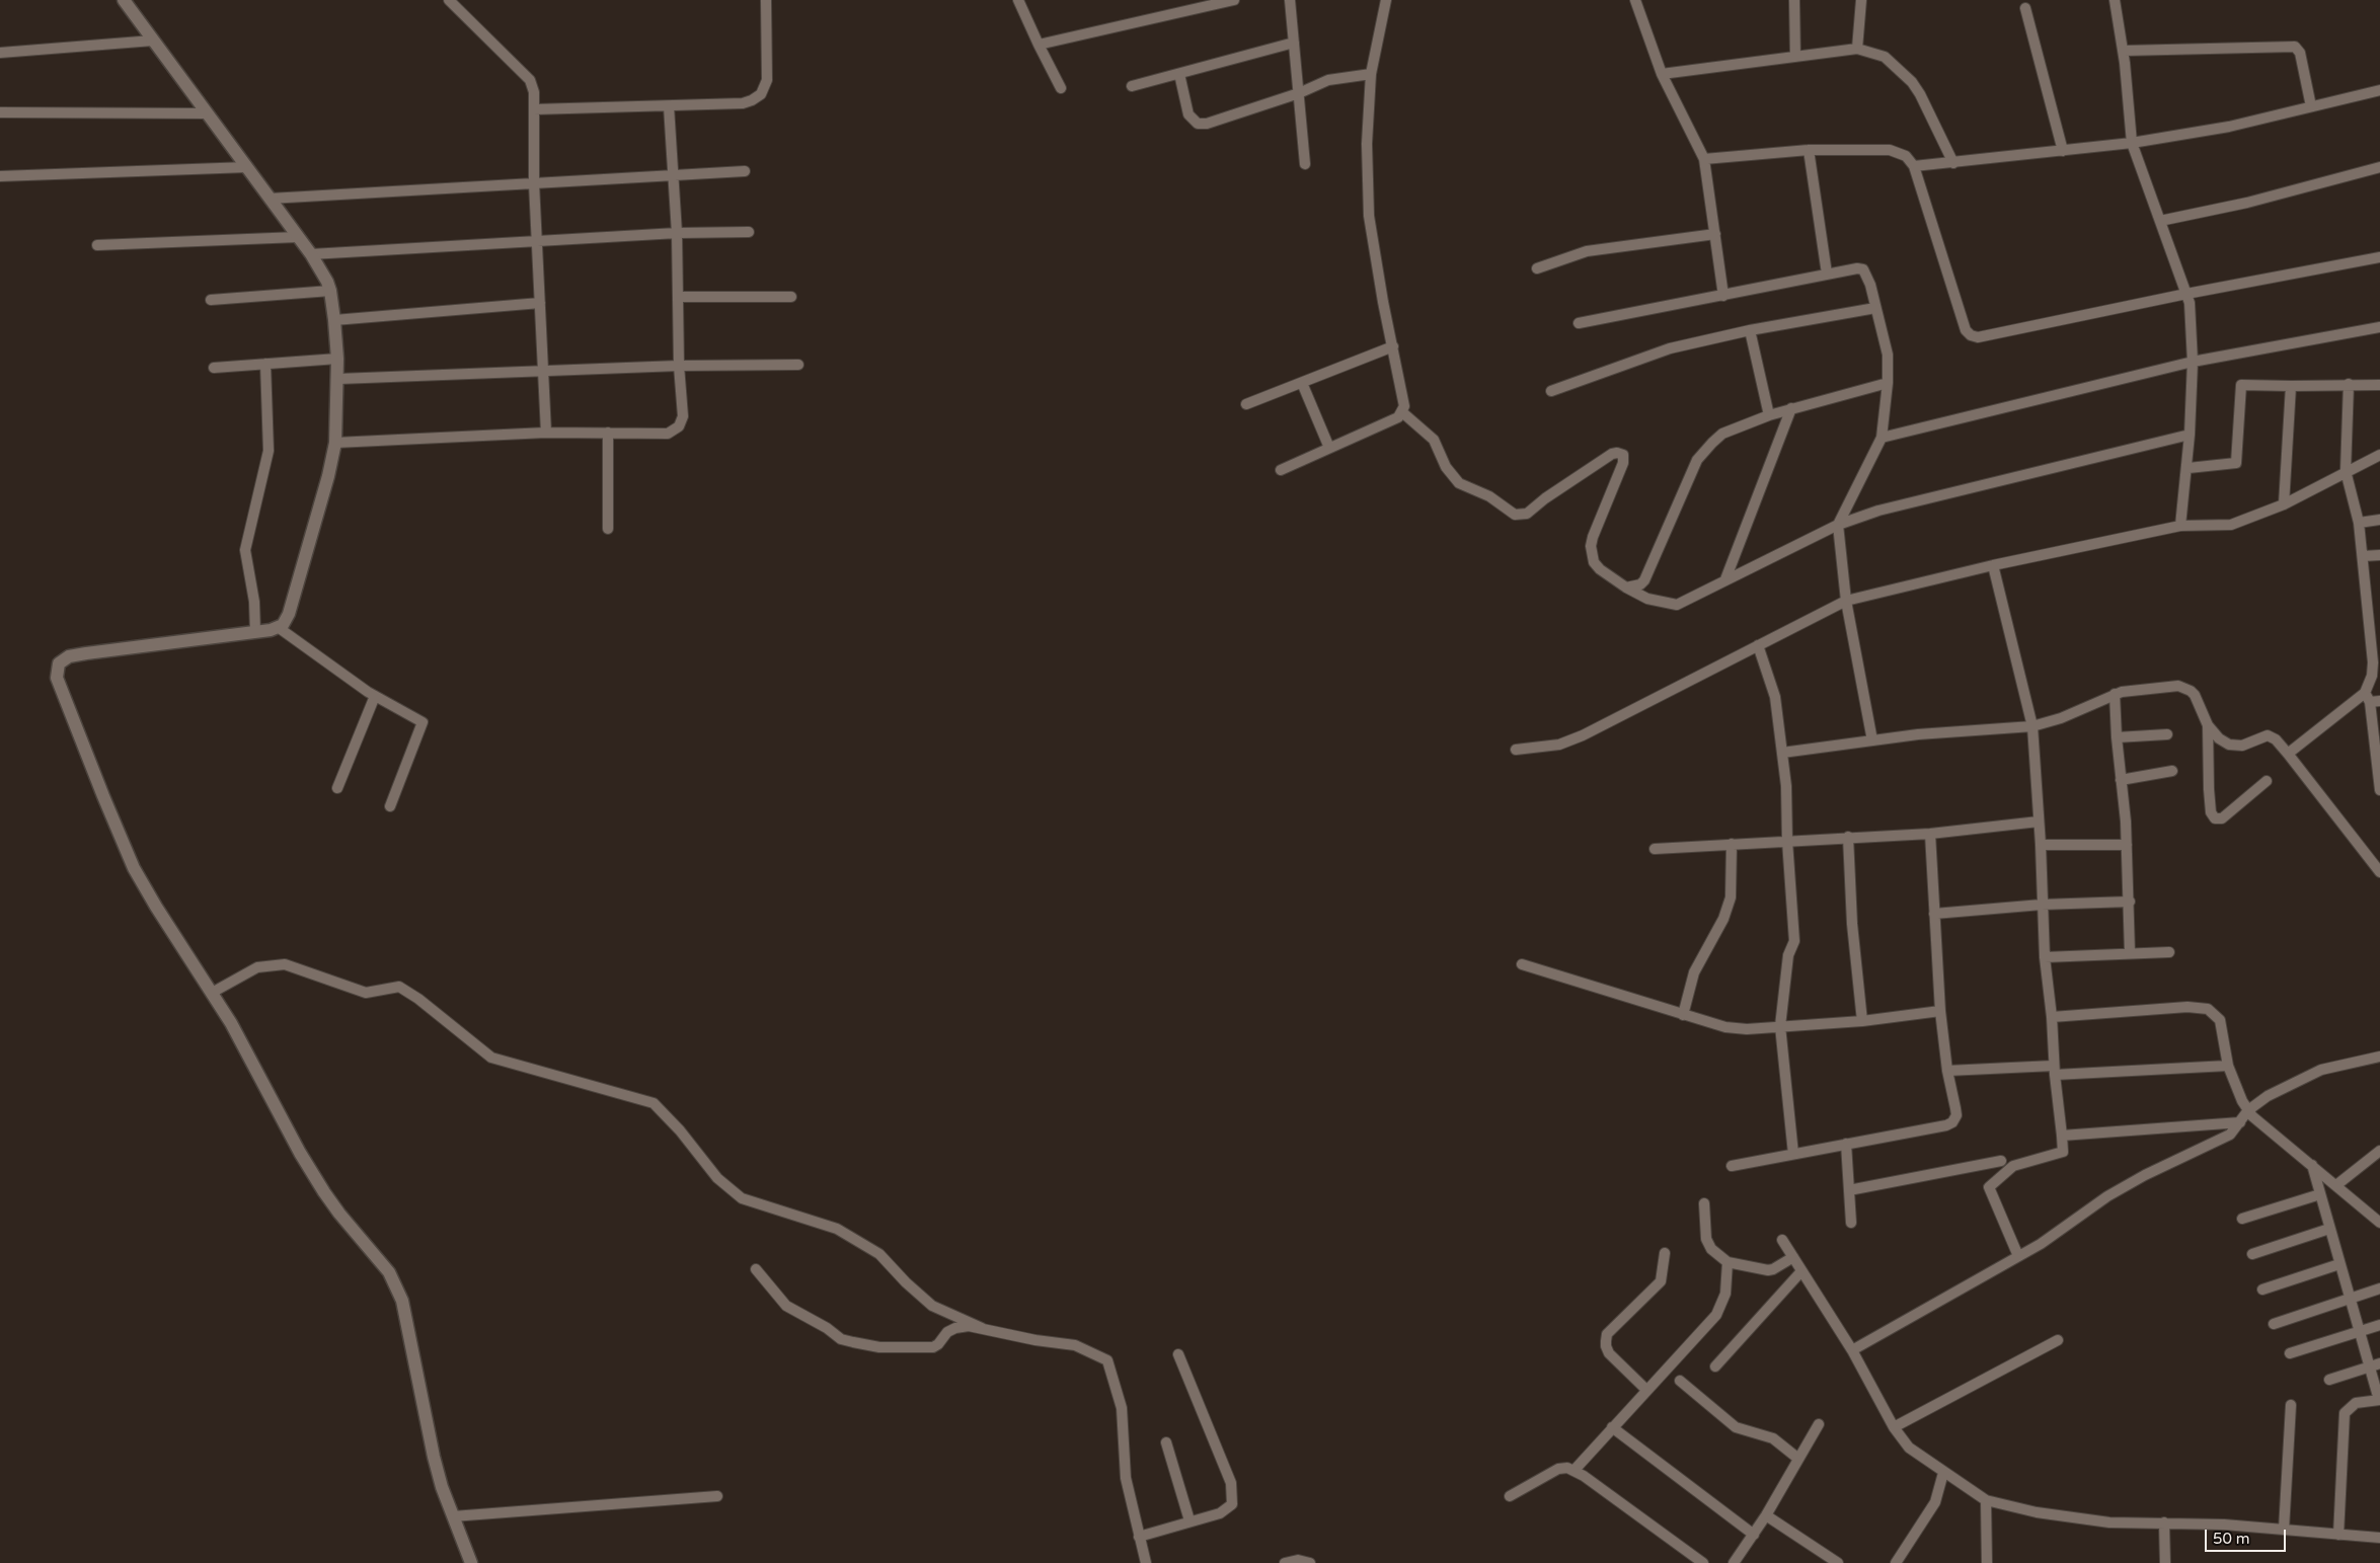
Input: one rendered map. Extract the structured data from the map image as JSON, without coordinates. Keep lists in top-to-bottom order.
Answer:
{
  "scale_bar": "50 m"
}
